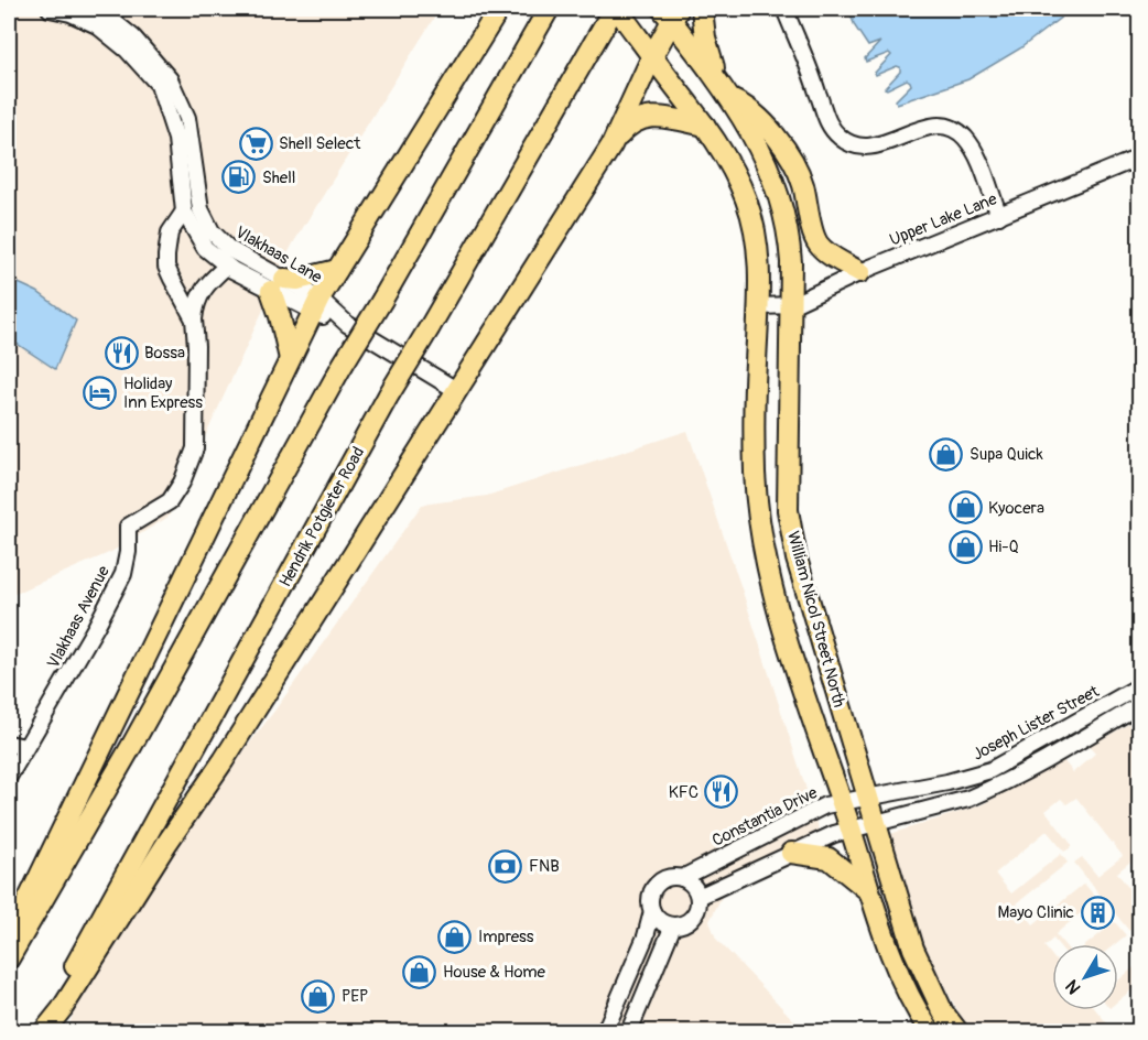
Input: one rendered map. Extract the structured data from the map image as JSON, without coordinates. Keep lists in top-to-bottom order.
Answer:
{
  "streets": {
    "main road": ["Hendrik Potgieter Road", "William Nicol Street North"],
    "street": [
      "Upper Lake Lane",
      "Vlakhaas Lane",
      "Vlakhaas Avenue",
      "Joseph Lister Street",
      "Constantia Drive"
    ]
  },
  "crossings": [
    ["Upper Lake Lane", "William Nicol Street North"],
    ["Vlakhaas Lane", "Vlakhaas Avenue"],
    ["Hendrik Potgieter Road", "William Nicol Street North"],
    ["William Nicol Street North", "Joseph Lister Street"],
    ["William Nicol Street North", "Constantia Drive"],
    ["Joseph Lister Street", "Constantia Drive"]
  ],
  "places": {
    "supermarket": ["Shell Select"],
    "fuel station": ["Shell"],
    "restaurant": ["Bossa", "KFC"],
    "hotel": ["Holiday Inn Express"],
    "shop": [
      "Supa Quick",
      "Kyocera",
      "Hi-Q",
      "Impress",
      "House & Home",
      "PEP"
    ],
    "bank": ["FNB"],
    "building": ["Mayo Clinic"]
  },
  "north": "bottom left"
}
